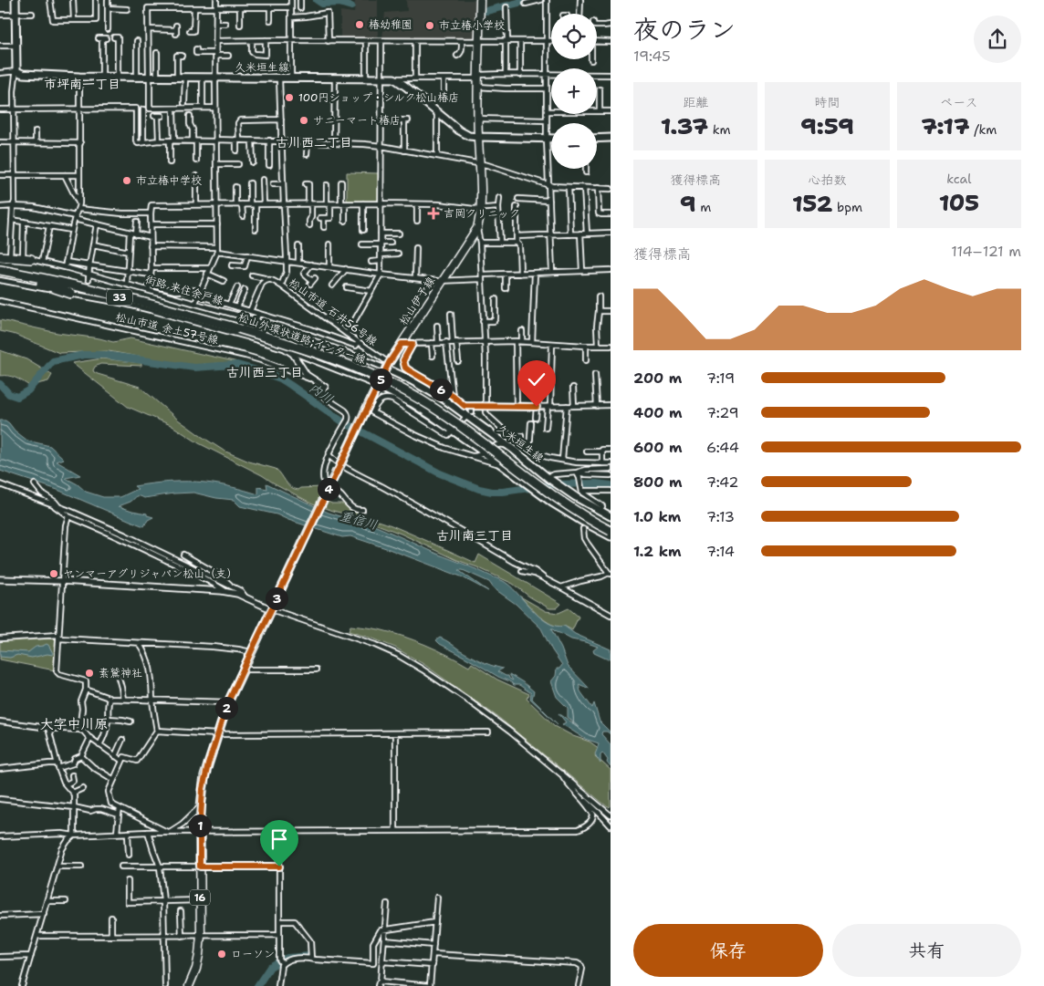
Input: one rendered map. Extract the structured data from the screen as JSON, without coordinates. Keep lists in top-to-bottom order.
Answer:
{
  "streets": {
    "highway": ["33", "松山外環状道路;インター線"],
    "main road": ["久米垣生線", "松山伊予線", "16"],
    "street": ["街路 来住余戸線", "松山市道 石井56号線", "松山市道 余土57号線"]
  },
  "crossings": [
    ["久米垣生線", "街路 来住余戸線"],
    ["久米垣生線", "松山伊予線"],
    ["久米垣生線", "松山市道 石井56号線"],
    ["街路 来住余戸線", "松山伊予線"],
    ["街路 来住余戸線", "松山市道 石井56号線"],
    ["松山伊予線", "松山市道 石井56号線"]
  ],
  "districts": [
    "市坪南一丁目",
    "古川西二丁目",
    "古川西三丁目",
    "古川南三丁目",
    "大字中川原"
  ],
  "water": ["内川", "重信川"],
  "places": {
    "other": [
      "椿幼稚園",
      "市立椿小学校",
      "100円ショップ・シルク松山椿店",
      "サニーマート椿店",
      "市立椿中学校",
      "ヤンマーアグリジャパン松山（支）",
      "素鷲神社",
      "ローソン"
    ],
    "health": ["吉岡クリニック"]
  },
  "page": {
    "heading": ["夜のラン", "19:45"],
    "map_buttons": ["+", "−"],
    "stats": [
      ["距離", "1.37 km"],
      ["時間", "9:59"],
      ["ペース", "7:17 /km"],
      ["獲得標高", "9 m"],
      ["心拍数", "152 bpm"],
      ["kcal", "105"]
    ],
    "chart": ["獲得標高", "114–121 m"],
    "list": [
      {
        "name": "200 m",
        "note": "7:19"
      },
      {
        "name": "400 m",
        "note": "7:29"
      },
      {
        "name": "600 m",
        "note": "6:44"
      },
      {
        "name": "800 m",
        "note": "7:42"
      },
      {
        "name": "1.0 km",
        "note": "7:13"
      },
      {
        "name": "1.2 km",
        "note": "7:14"
      }
    ],
    "pins": [
      "5",
      "6",
      "4",
      "3",
      "2",
      "1"
    ],
    "buttons": ["保存", "共有"]
  }
}
